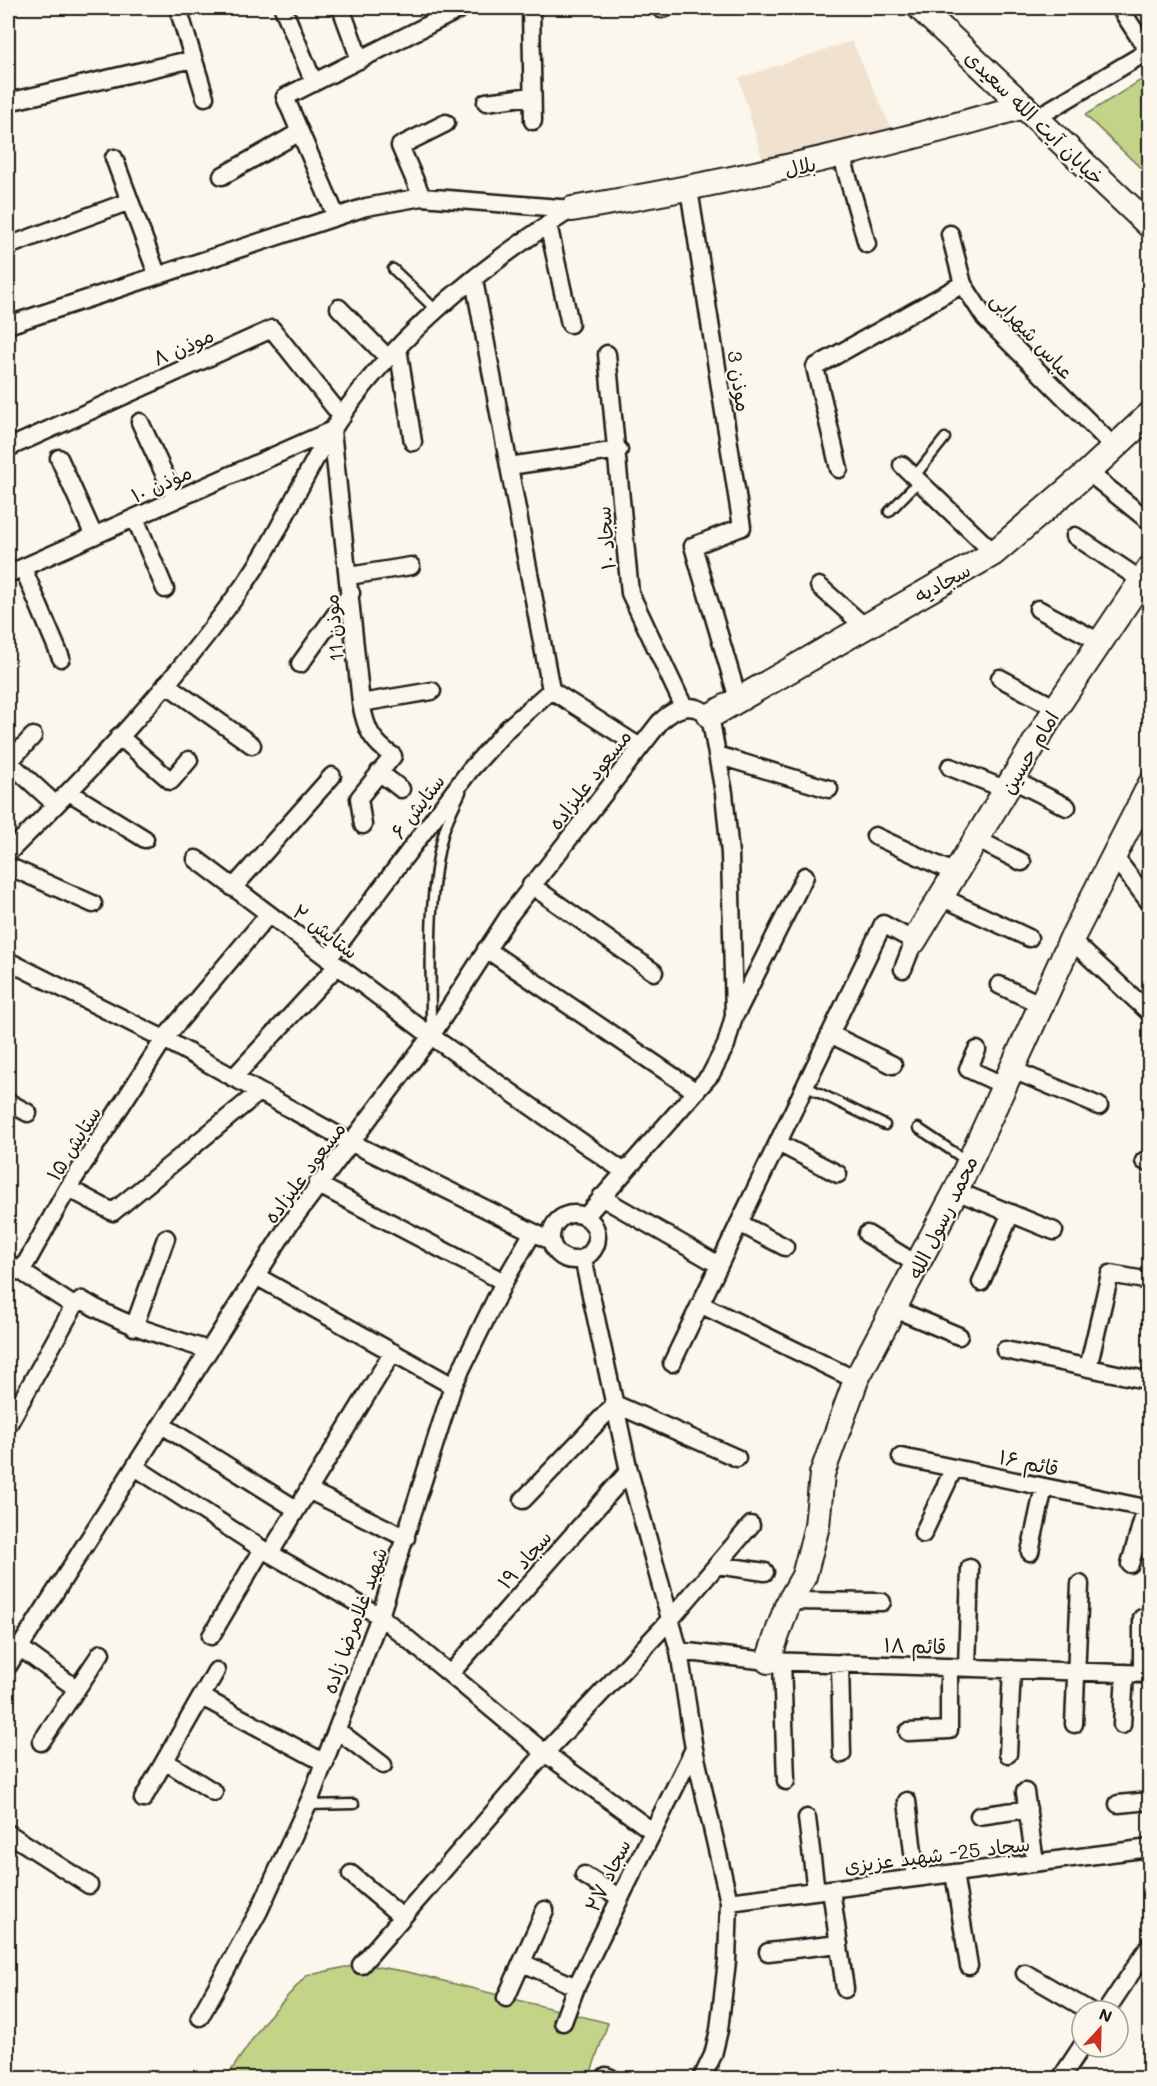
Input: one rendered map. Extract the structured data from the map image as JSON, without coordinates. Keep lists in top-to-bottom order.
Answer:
{
  "streets": {
    "street": [
      "خیابان آیت الله سعیدی",
      "بلال",
      "عباس شهرابی",
      "موذن ۸",
      "موذن 3",
      "موٰذن ۱۰",
      "سجاد ۱۰",
      "سجادیه",
      "موذن 11",
      "امام حسین",
      "مسعود علیزاده",
      "ستایش ۶",
      "ستایش ۲",
      "ستایش ۱۵",
      "محمد رسول الله",
      "قائم ۱۶",
      "سجاد ۱۹",
      "شهید غلامرضا زاده",
      "قائم ۱۸",
      "سجاد 25- شهید عزیزی",
      "سجاد ۲۷"
    ]
  },
  "crossings": [
    ["خیابان آیت الله سعیدی", "بلال"],
    ["بلال", "موذن 3"],
    ["عباس شهرابی", "سجادیه"],
    ["موذن ۸", "موٰذن ۱۰"],
    ["موذن ۸", "موذن 11"],
    ["موذن 3", "سجادیه"],
    ["موٰذن ۱۰", "موذن 11"],
    ["سجاد ۱۰", "مسعود علیزاده"],
    ["مسعود علیزاده", "ستایش ۲"],
    ["ستایش ۶", "ستایش ۲"],
    ["ستایش ۲", "ستایش ۱۵"],
    ["محمد رسول الله", "قائم ۱۸"]
  ],
  "north": "top"
}
